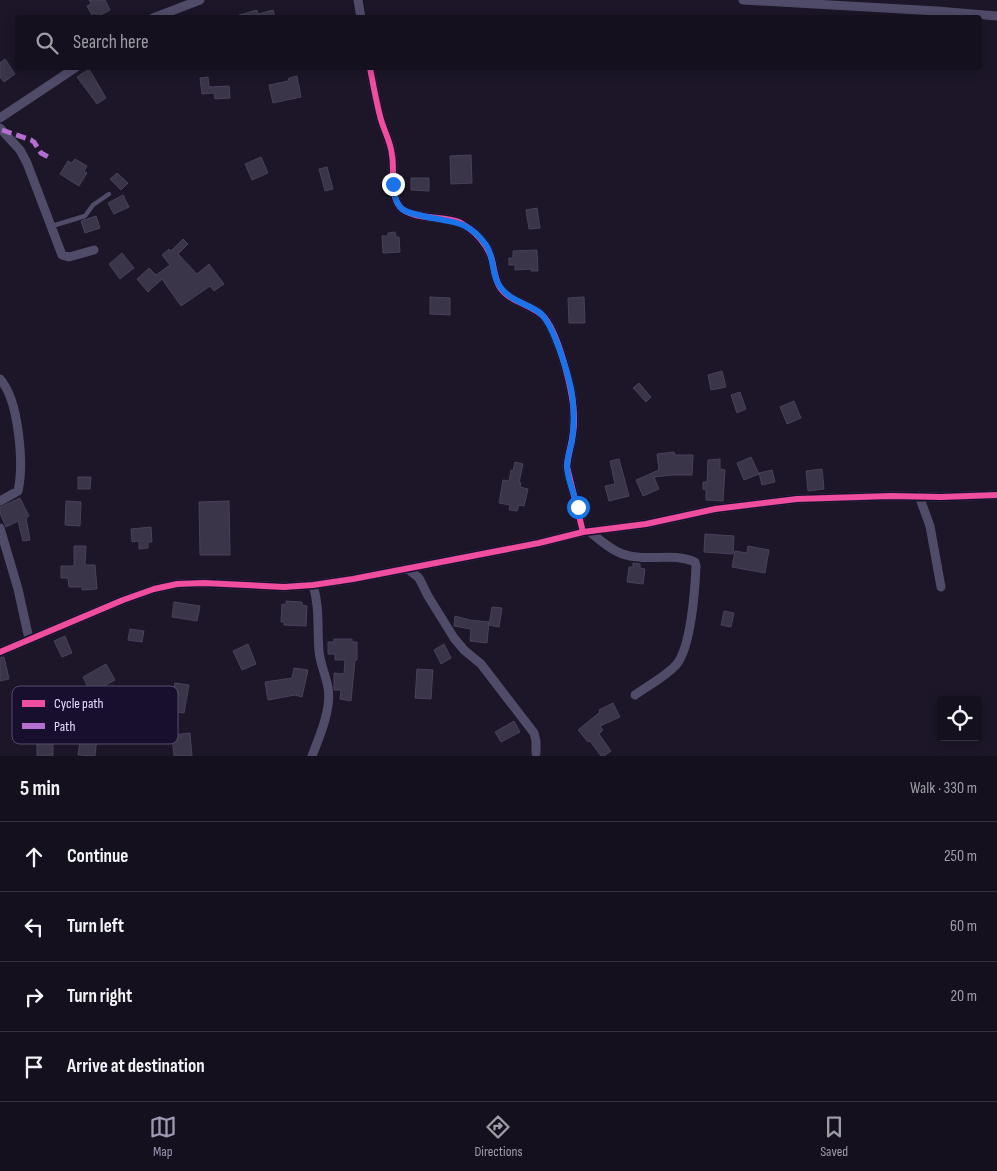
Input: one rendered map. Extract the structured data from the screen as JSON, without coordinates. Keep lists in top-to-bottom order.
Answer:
{
  "legend": ["Cycle path", "Path"],
  "page": {
    "search": "Search here",
    "heading": ["5 min", "Walk · 330 m"],
    "list": [
      ["Continue", "250 m"],
      ["Turn left", "60 m"],
      ["Turn right", "20 m"],
      "Arrive at destination"
    ],
    "nav": ["Map", "Directions", "Saved"]
  }
}
